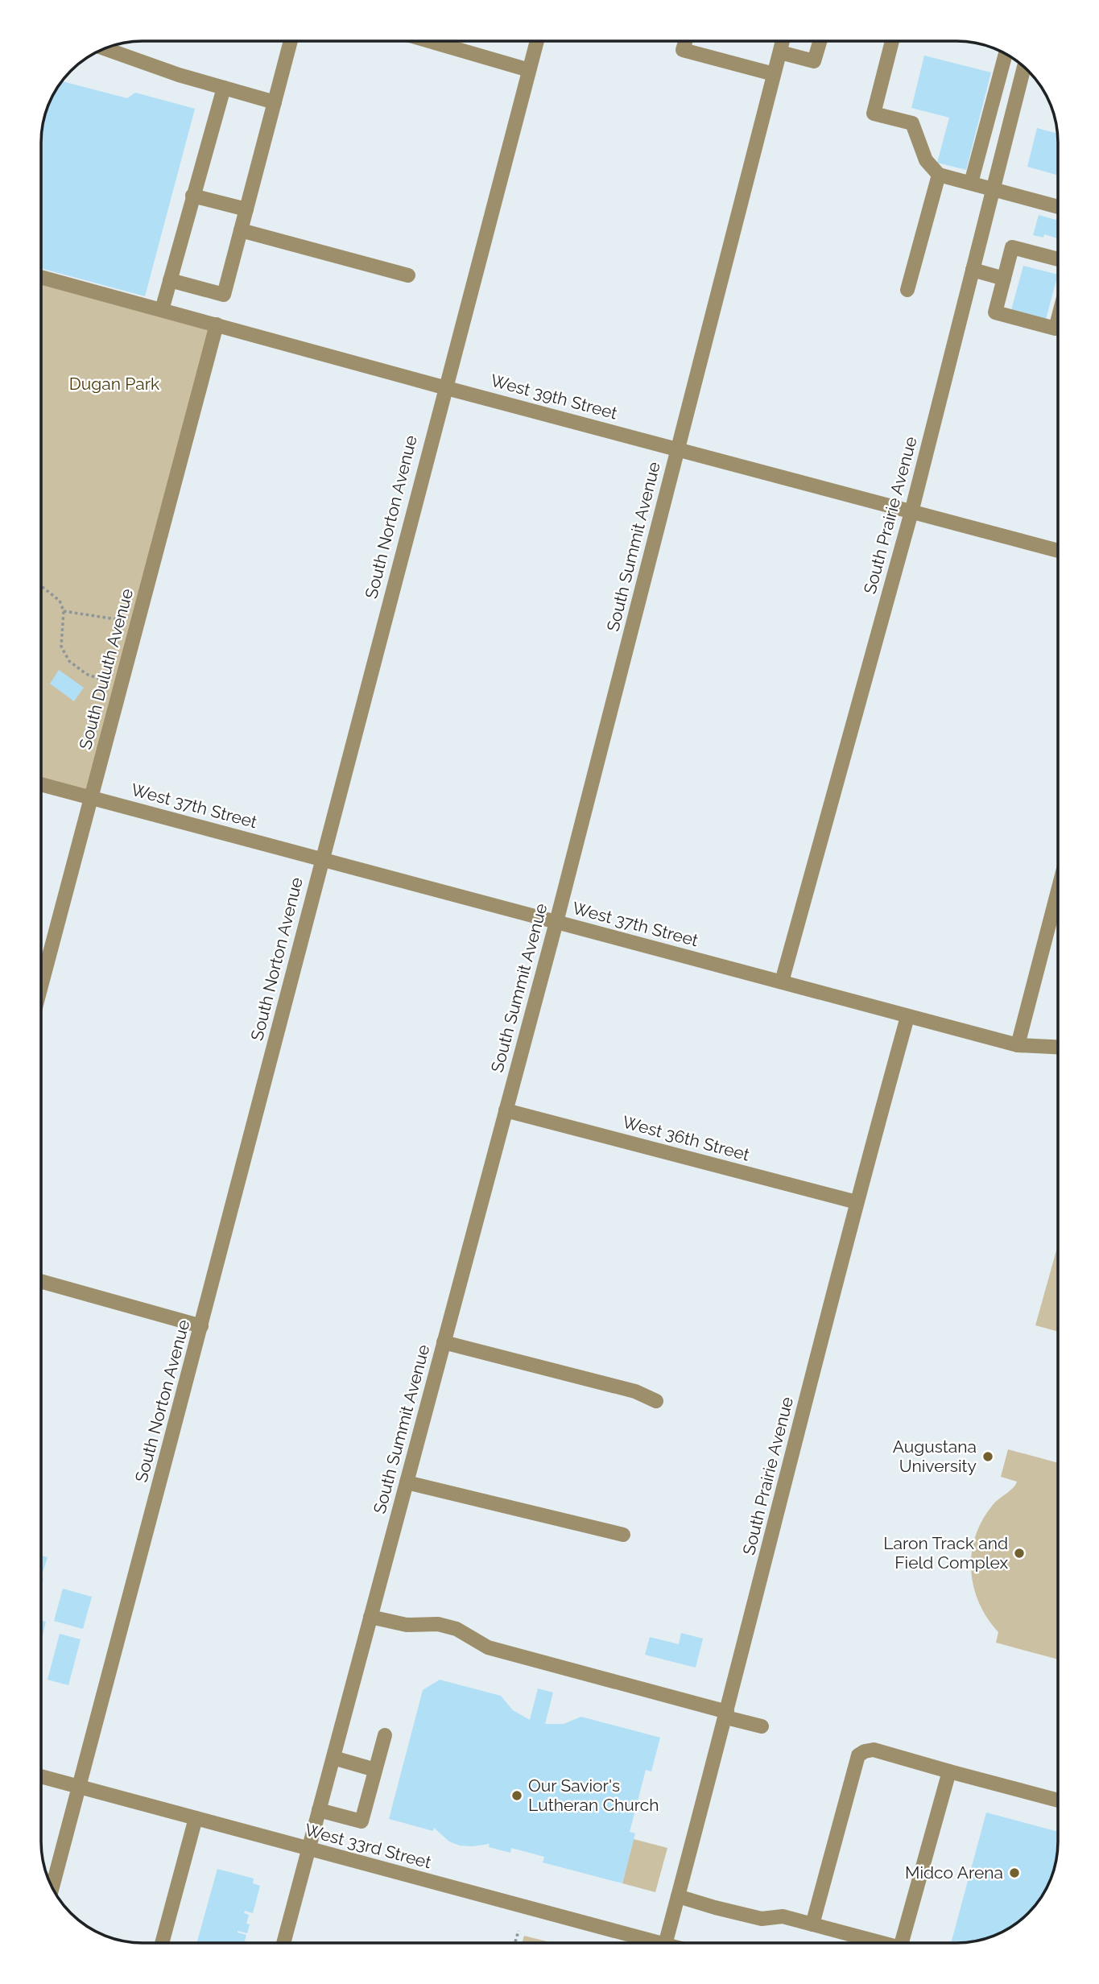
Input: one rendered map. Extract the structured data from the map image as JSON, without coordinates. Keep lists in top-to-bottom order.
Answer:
{
  "streets": {
    "street": [
      "West 39th Street",
      "South Prairie Avenue",
      "South Norton Avenue",
      "South Summit Avenue",
      "South Duluth Avenue",
      "West 37th Street",
      "West 36th Street",
      "West 33rd Street"
    ]
  },
  "crossings": [
    ["West 39th Street", "South Prairie Avenue"],
    ["West 39th Street", "South Norton Avenue"],
    ["West 39th Street", "South Summit Avenue"],
    ["West 39th Street", "South Duluth Avenue"],
    ["South Prairie Avenue", "West 37th Street"],
    ["South Prairie Avenue", "West 36th Street"],
    ["South Norton Avenue", "West 37th Street"],
    ["South Norton Avenue", "West 33rd Street"],
    ["South Summit Avenue", "West 37th Street"],
    ["South Summit Avenue", "West 36th Street"],
    ["South Summit Avenue", "West 33rd Street"],
    ["South Duluth Avenue", "West 37th Street"]
  ],
  "parks": ["Dugan Park"],
  "places": [
    "Augustana University",
    "Laron Track and Field Complex",
    "Our Savior's Lutheran Church",
    "Midco Arena"
  ]
}
